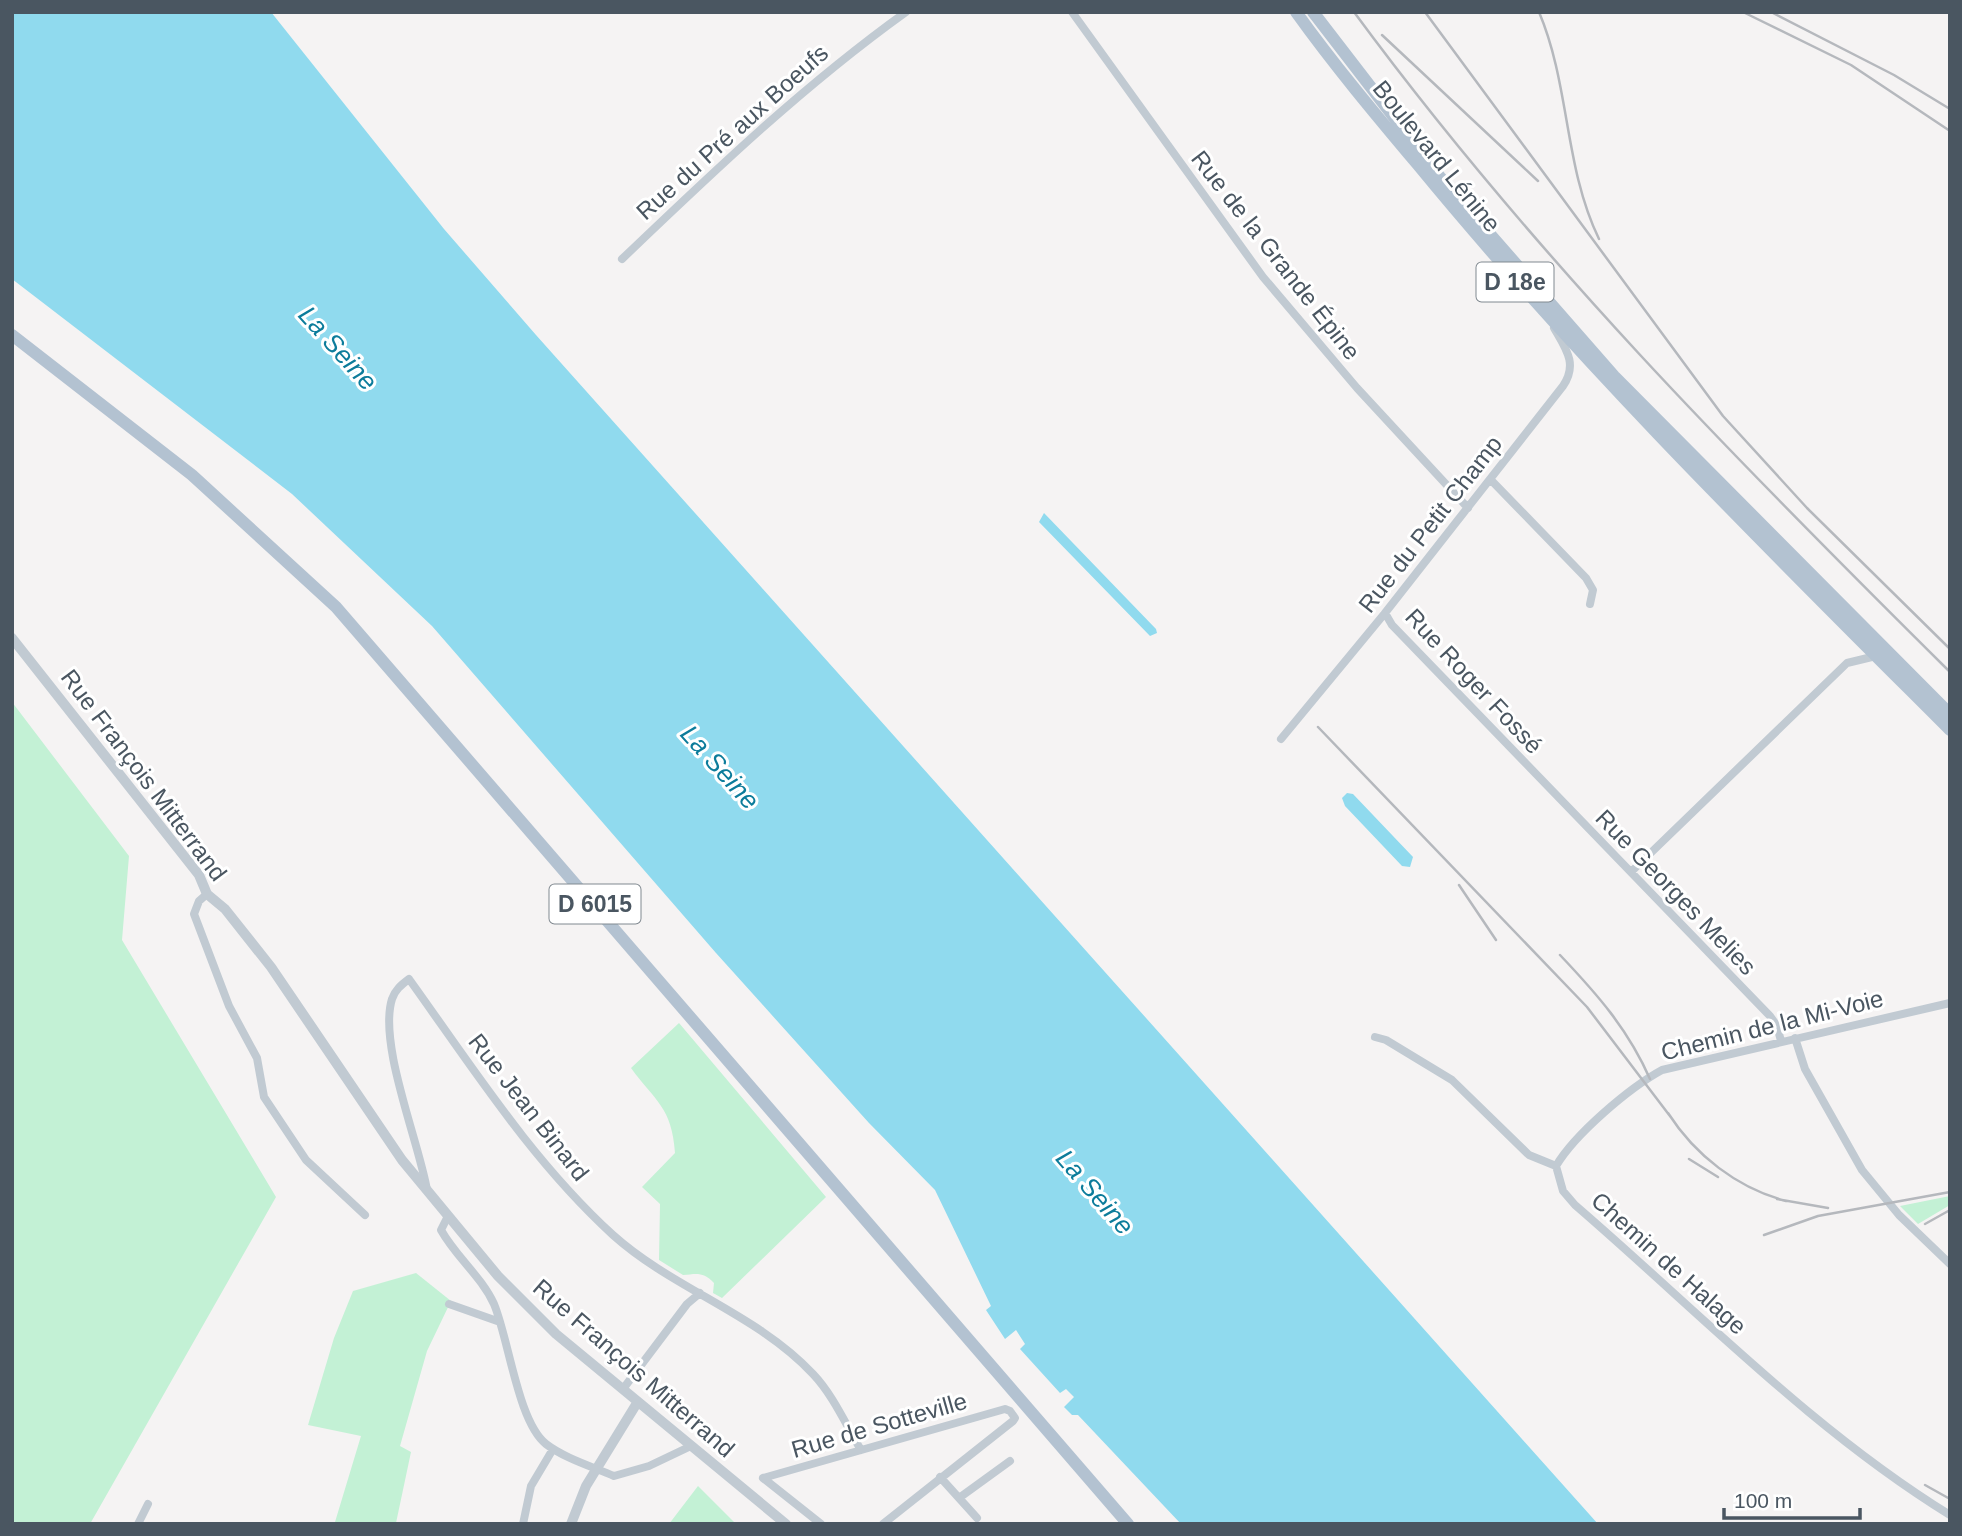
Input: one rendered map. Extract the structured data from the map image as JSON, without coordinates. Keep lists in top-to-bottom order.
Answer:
{
  "streets": {
    "main road": ["Boulevard Lénine", "D 18e", "D 6015"],
    "street": [
      "Rue du Pré aux Boeufs",
      "Rue de la Grande Épine",
      "Rue du Petit Champ",
      "Rue Roger Fossé",
      "Rue François Mitterrand",
      "Rue Georges Melies",
      "Chemin de la Mi-Voie",
      "Rue Jean Binard",
      "Chemin de Halage",
      "Rue de Sotteville"
    ]
  },
  "crossings": [
    ["Boulevard Lénine", "D 18e"],
    ["Boulevard Lénine", "Rue du Petit Champ"],
    ["Rue de la Grande Épine", "Rue du Petit Champ"],
    ["Rue du Petit Champ", "Rue Roger Fossé"],
    ["Rue Roger Fossé", "Rue Georges Melies"],
    ["Rue François Mitterrand", "Rue Jean Binard"],
    ["Rue Georges Melies", "Chemin de la Mi-Voie"],
    ["Chemin de la Mi-Voie", "Chemin de Halage"],
    ["Rue Jean Binard", "Rue de Sotteville"]
  ],
  "water": ["La Seine"],
  "scale_bar": "100 m"
}
